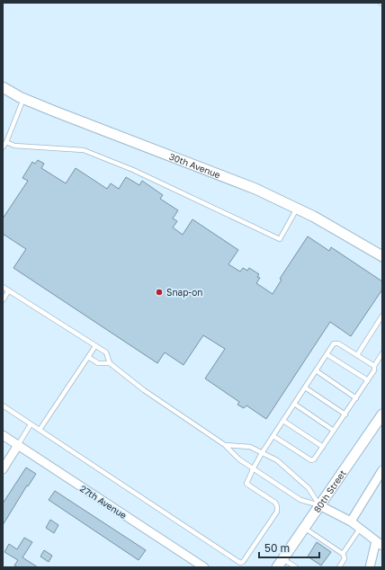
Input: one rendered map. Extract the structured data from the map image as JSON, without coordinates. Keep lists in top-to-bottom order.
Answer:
{
  "streets": {
    "street": ["30th Avenue", "80th Street", "27th Avenue"]
  },
  "places": ["Snap-on"],
  "scale_bar": "50 m"
}
